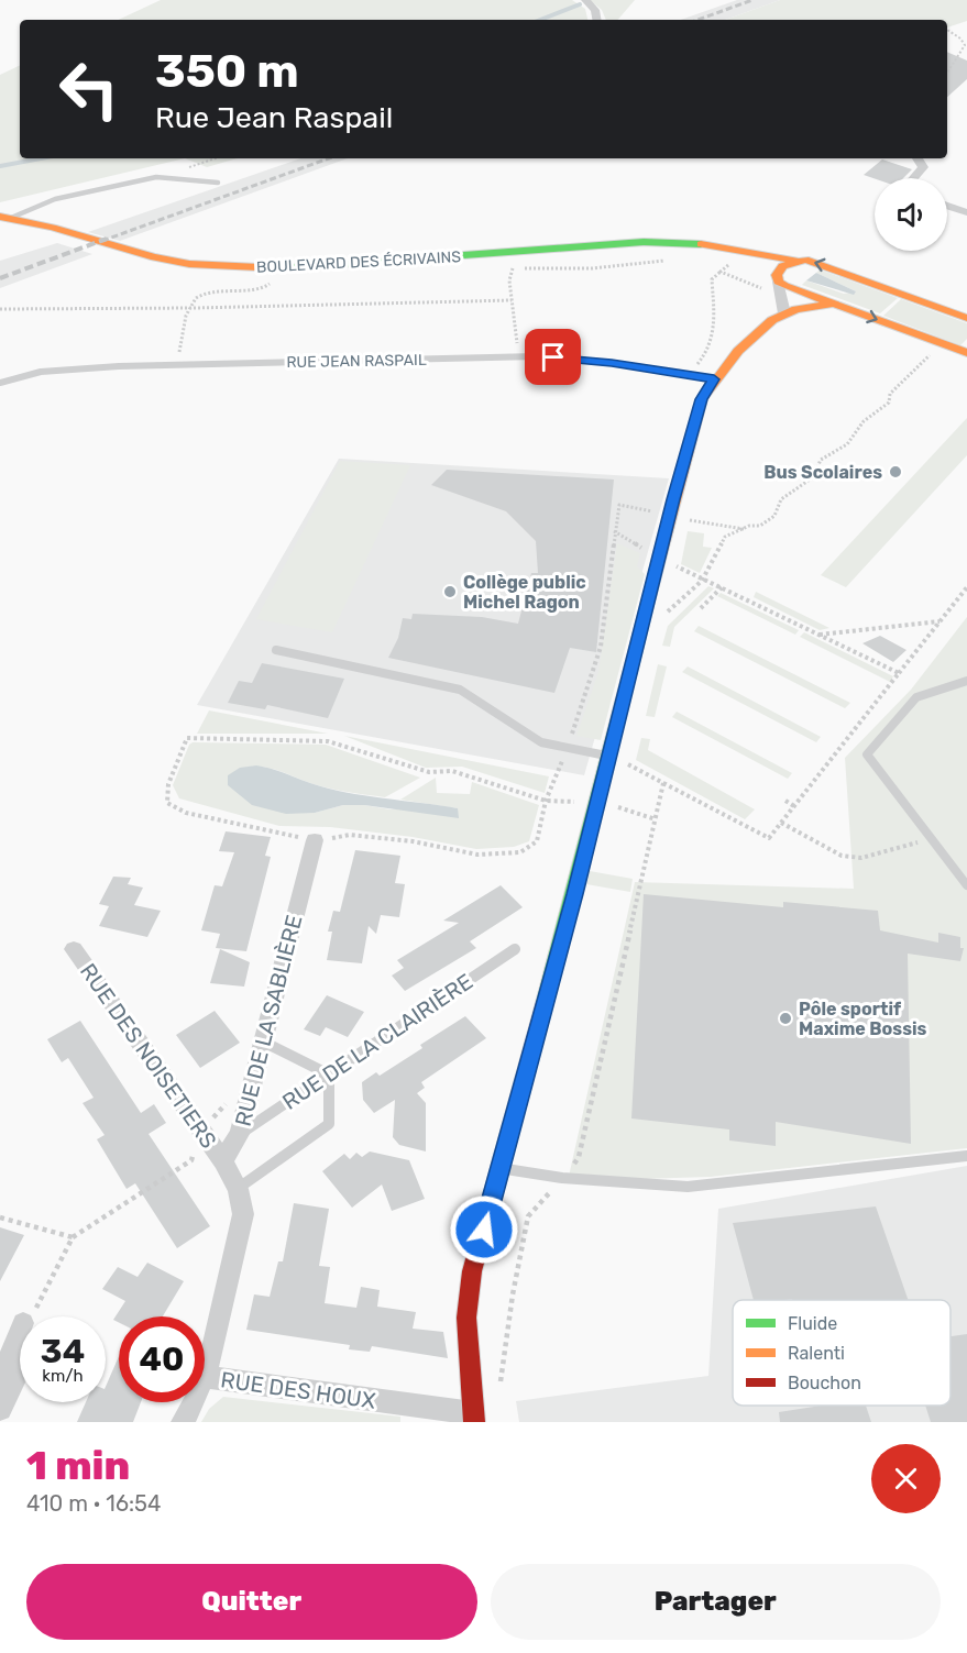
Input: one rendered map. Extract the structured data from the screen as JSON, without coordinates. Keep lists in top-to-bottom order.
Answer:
{
  "streets": {
    "main road": ["BOULEVARD DES ÉCRIVAINS"],
    "street": ["RUE DE LA SABLIÈRE", "RUE DES NOISETIERS", "RUE DES HOUX"],
    "lane": ["RUE JEAN RASPAIL", "RUE DE LA CLAIRIÈRE"]
  },
  "crossings": [
    ["RUE DE LA SABLIÈRE", "RUE DE LA CLAIRIÈRE"],
    ["RUE DE LA SABLIÈRE", "RUE DES NOISETIERS"]
  ],
  "places": ["Bus Scolaires", "Collège public Michel Ragon", "Pôle sportif Maxime Bossis"],
  "legend": ["Fluide", "Ralenti", "Bouchon"],
  "page": {
    "turn": ["350 m", "Rue Jean Raspail"],
    "speed": "34 km/h",
    "limit": "40",
    "heading": ["1 min", "410 m · 16:54"],
    "buttons": ["Quitter", "Partager"]
  }
}
